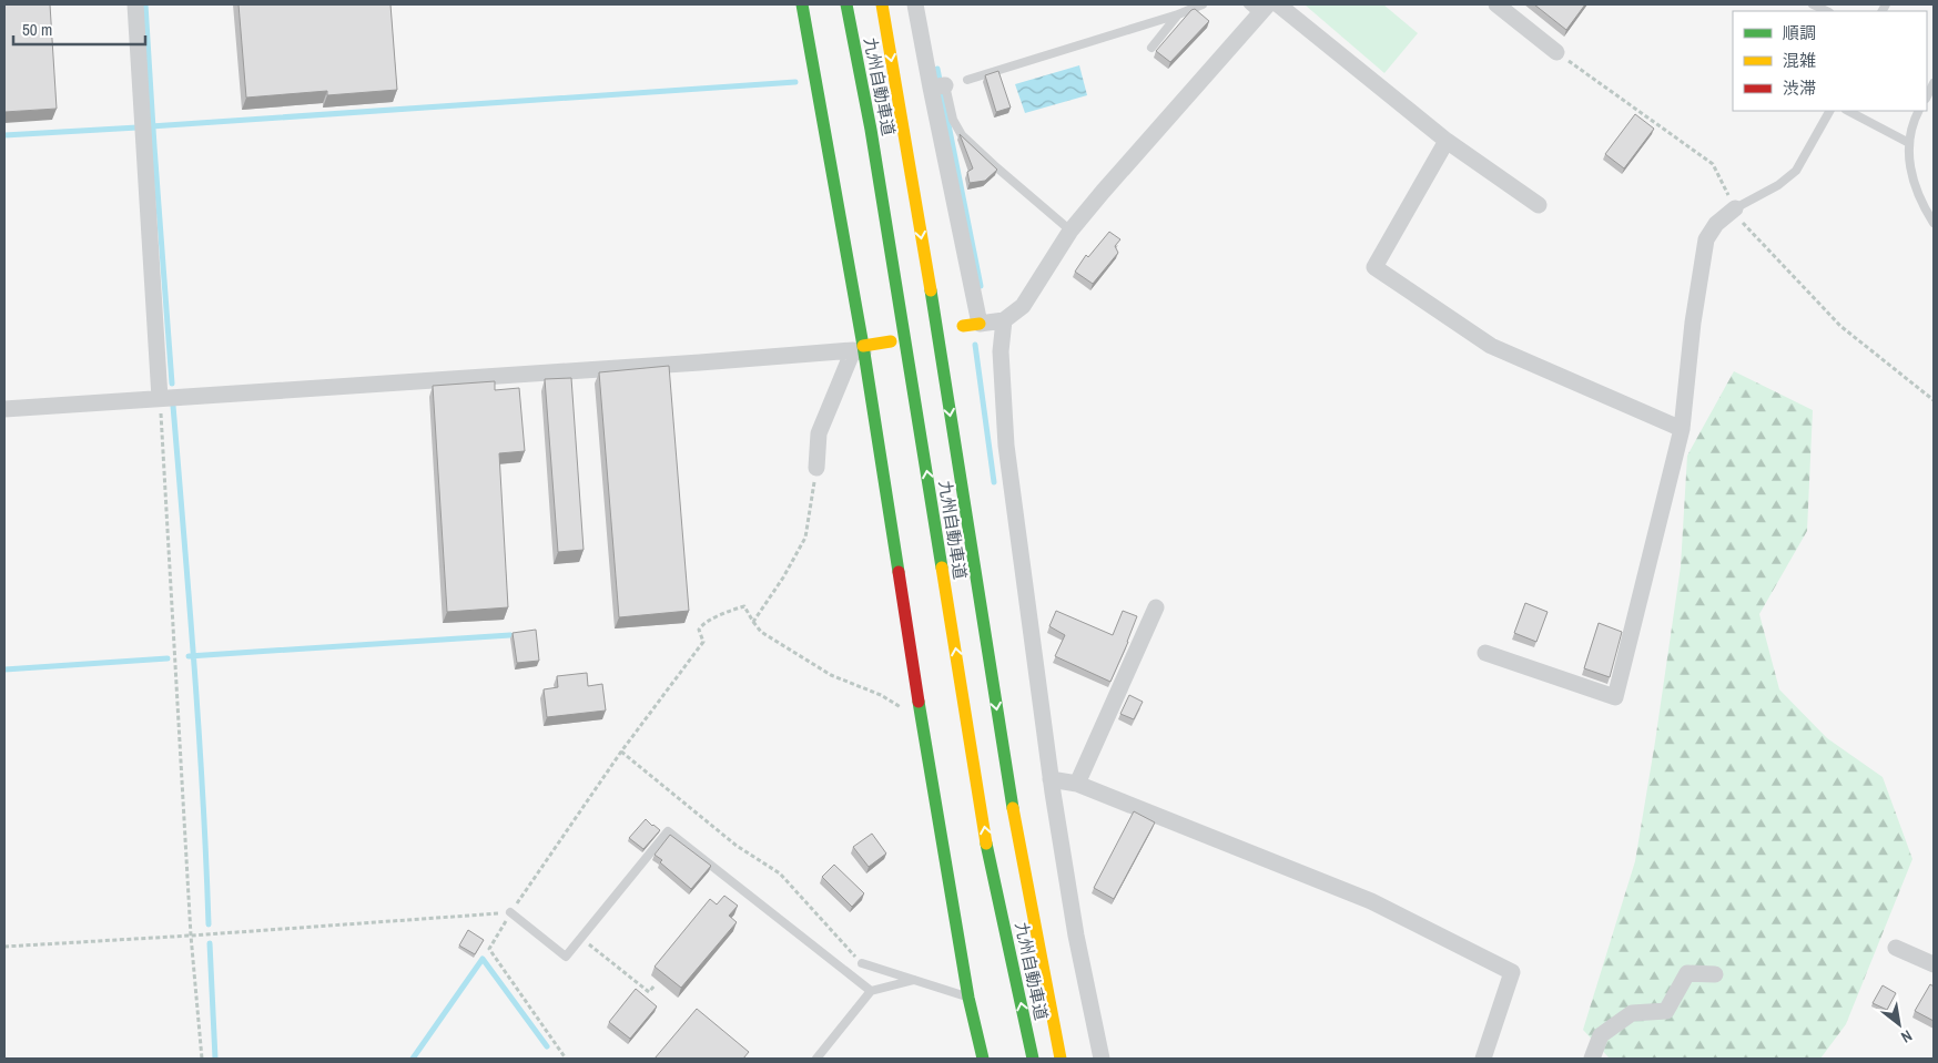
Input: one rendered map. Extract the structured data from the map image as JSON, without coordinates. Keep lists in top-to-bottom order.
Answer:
{
  "streets": {
    "main road": ["九州自動車道"]
  },
  "legend": ["順調", "混雑", "渋滞"],
  "scale_bar": "50 m",
  "north": "bottom right"
}
